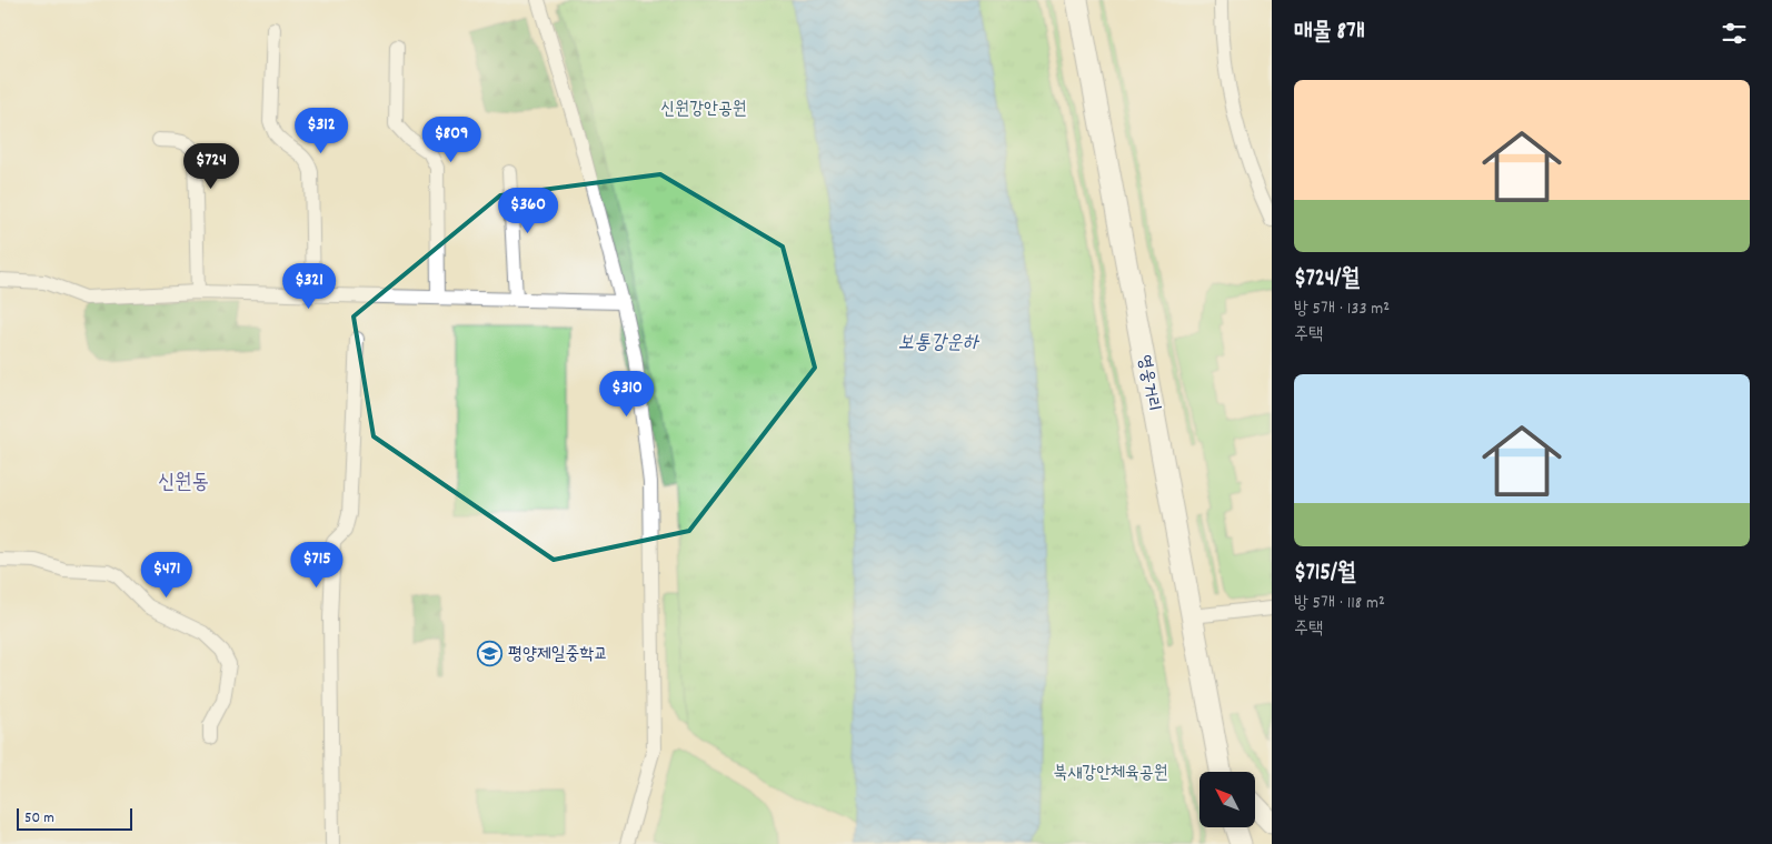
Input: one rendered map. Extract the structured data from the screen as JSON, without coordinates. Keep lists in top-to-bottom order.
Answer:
{
  "streets": {
    "main road": ["영웅거리"]
  },
  "districts": ["신원동"],
  "water": ["보통강운하"],
  "parks": ["신원강안공원", "북새강안체육공원"],
  "places": {
    "school or university": ["평양제일중학교"]
  },
  "scale_bar": "50 m",
  "north": "top left",
  "page": {
    "heading": "매물 8개",
    "list": [
      {
        "name": "$724/월",
        "note": "방 5개 · 133 m² · 주택"
      },
      {
        "name": "$715/월",
        "note": "방 5개 · 118 m² · 주택"
      }
    ],
    "price": [
      "$312",
      "$809",
      "$724",
      "$360",
      "$321",
      "$310",
      "$715",
      "$471"
    ],
    "scale": "50 m"
  }
}
